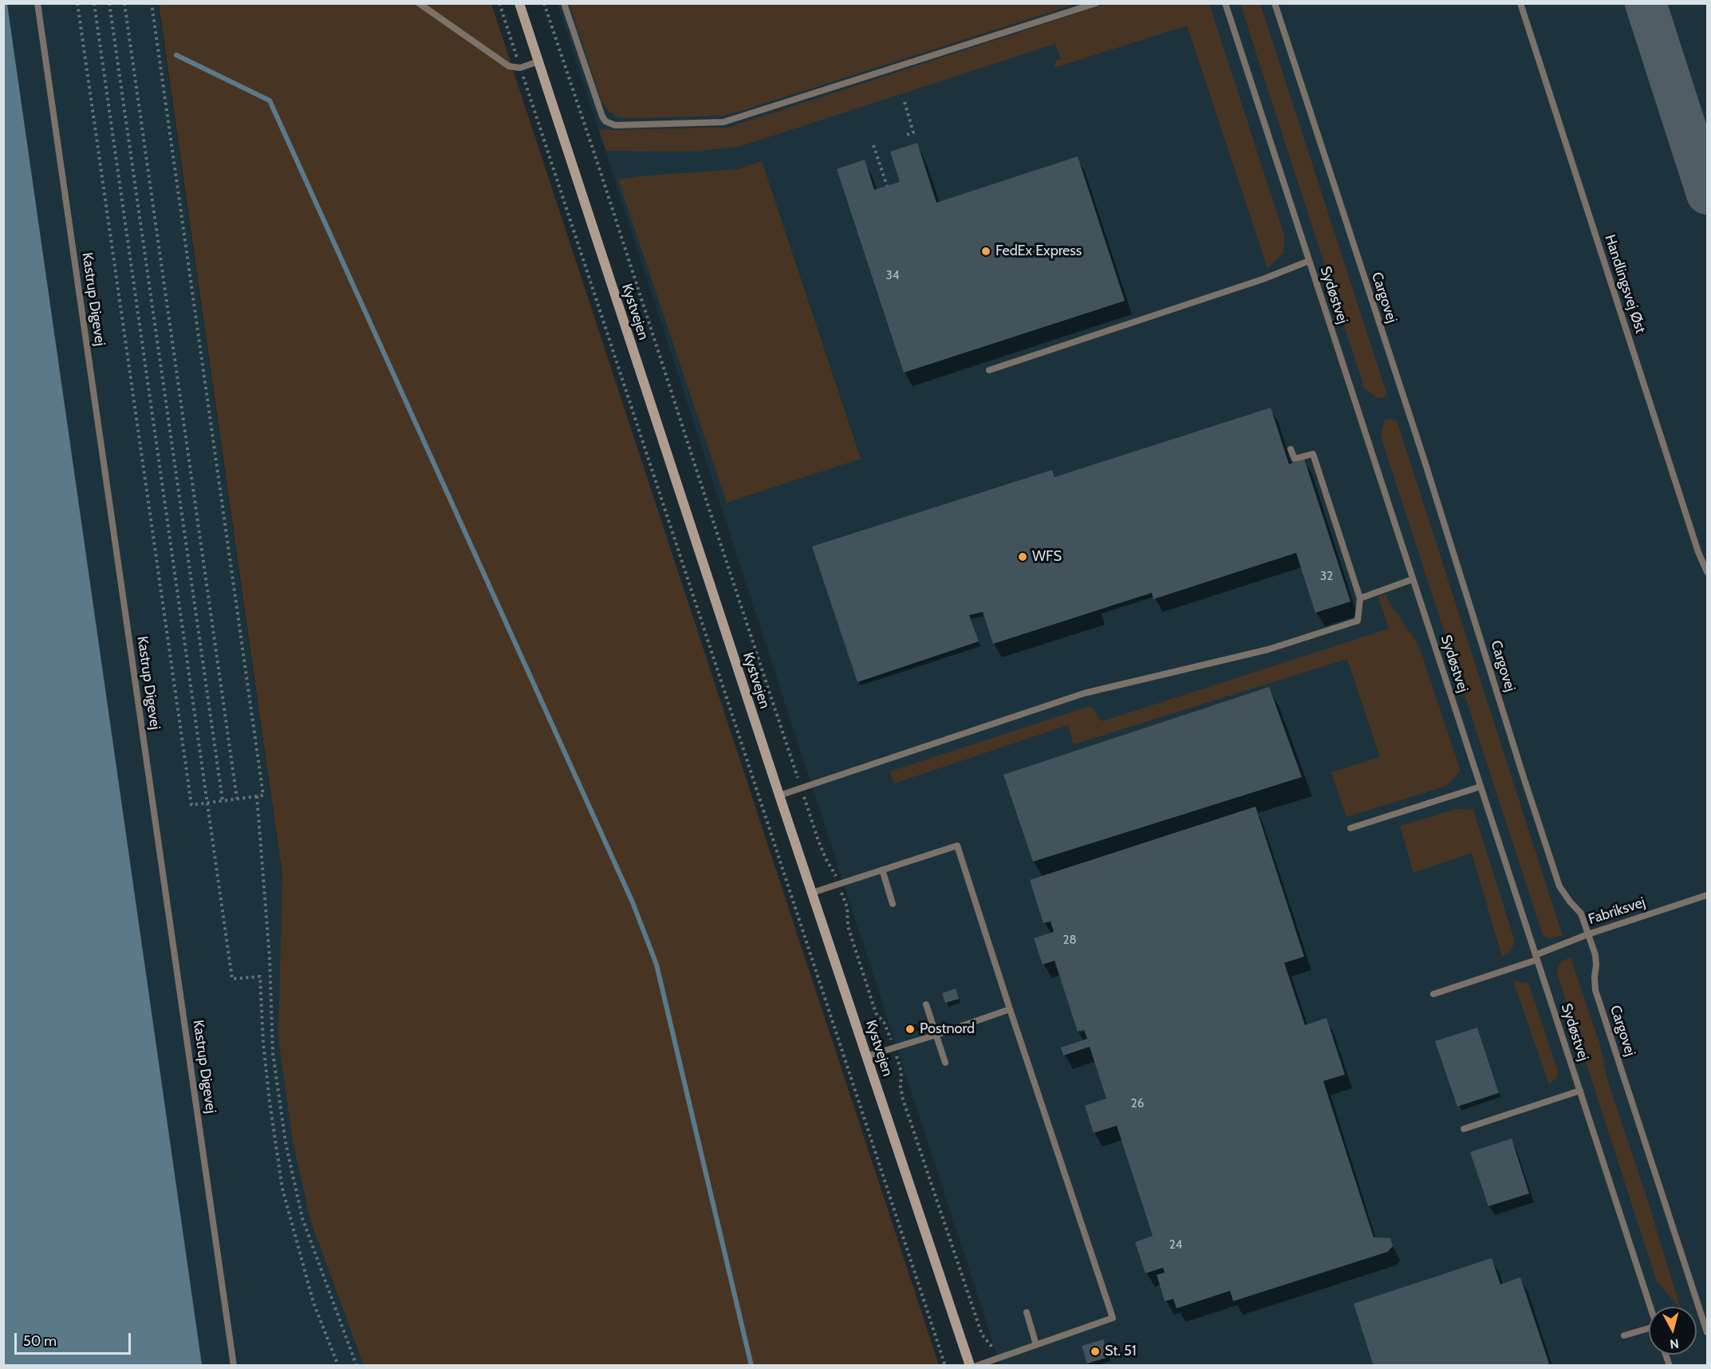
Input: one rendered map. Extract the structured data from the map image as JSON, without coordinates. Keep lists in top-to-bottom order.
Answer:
{
  "streets": {
    "street": ["Kystvejen"],
    "lane": [
      "Handlingsvej Øst",
      "Sydøstvej",
      "Cargovej",
      "Kastrup Digevej",
      "Fabriksvej"
    ]
  },
  "crossings": [
    ["Sydøstvej", "Fabriksvej"],
    ["Cargovej", "Fabriksvej"]
  ],
  "places": [
    "FedEx Express",
    "WFS",
    "Postnord",
    "St. 51"
  ],
  "house_numbers": [
    "34",
    "32",
    "28",
    "26",
    "24"
  ],
  "scale_bar": "50 m",
  "north": "bottom"
}
